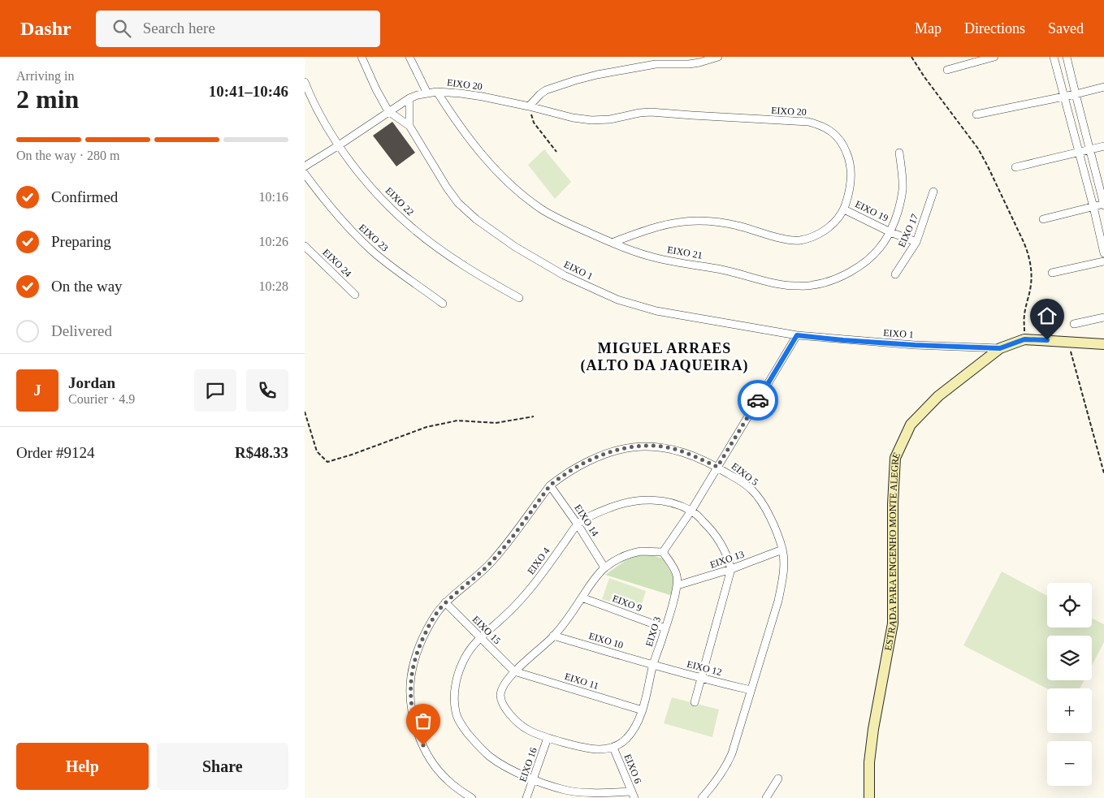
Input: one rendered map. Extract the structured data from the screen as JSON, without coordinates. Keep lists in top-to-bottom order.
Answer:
{
  "streets": {
    "street": [
      "EIXO 20",
      "EIXO 22",
      "EIXO 19",
      "EIXO 17",
      "EIXO 23",
      "EIXO 21",
      "EIXO 24",
      "EIXO 1",
      "EIXO 5",
      "EIXO 14",
      "ESTRADA PARA ENGENHO MONTE ALEGRE",
      "EIXO 13",
      "EIXO 4",
      "EIXO 9",
      "EIXO 15",
      "EIXO 3",
      "EIXO 10",
      "EIXO 12",
      "EIXO 11",
      "EIXO 16",
      "EIXO 6"
    ]
  },
  "crossings": [
    ["EIXO 20", "EIXO 19"],
    ["EIXO 20", "EIXO 21"],
    ["EIXO 19", "EIXO 17"],
    ["EIXO 19", "EIXO 21"],
    ["EIXO 1", "ESTRADA PARA ENGENHO MONTE ALEGRE"],
    ["EIXO 5", "EIXO 14"],
    ["EIXO 5", "EIXO 13"],
    ["EIXO 5", "EIXO 15"],
    ["EIXO 5", "EIXO 12"],
    ["EIXO 14", "EIXO 4"],
    ["EIXO 13", "EIXO 4"],
    ["EIXO 13", "EIXO 3"],
    ["EIXO 4", "EIXO 15"],
    ["EIXO 4", "EIXO 16"],
    ["EIXO 4", "EIXO 6"],
    ["EIXO 9", "EIXO 3"],
    ["EIXO 15", "EIXO 11"],
    ["EIXO 3", "EIXO 10"],
    ["EIXO 3", "EIXO 12"],
    ["EIXO 3", "EIXO 11"],
    ["EIXO 3", "EIXO 6"],
    ["EIXO 10", "EIXO 12"]
  ],
  "districts": ["MIGUEL ARRAES (ALTO DA JAQUEIRA)"],
  "page": {
    "header": "Dashr",
    "search": "Search here",
    "nav": ["Map", "Directions", "Saved"],
    "heading": ["2 min", "Arriving in", "10:41–10:46"],
    "panel": [
      "Jordan",
      "Courier · 4.9",
      "Order #9124",
      "R$48.33"
    ],
    "bar": "On the way · 280 m",
    "list": [
      ["Confirmed", "10:16"],
      ["Preparing", "10:26"],
      ["On the way", "10:28"],
      "Delivered"
    ],
    "round": "J",
    "map_buttons": ["+", "−"],
    "buttons": ["Help", "Share"]
  }
}
